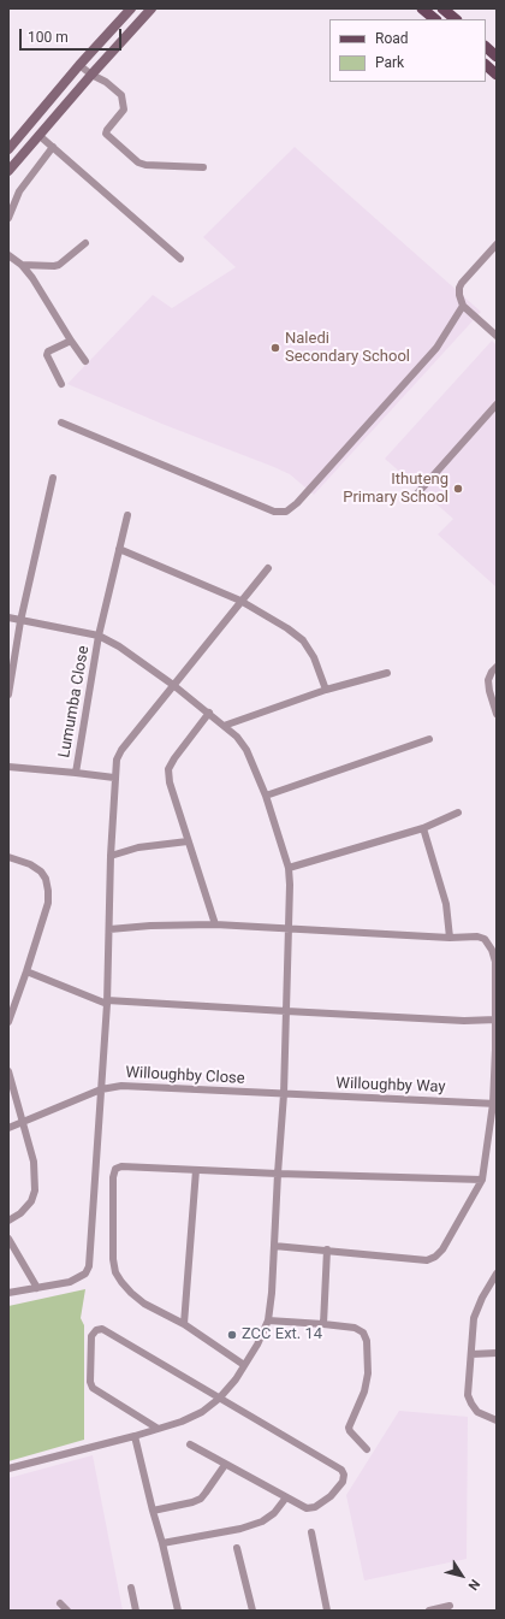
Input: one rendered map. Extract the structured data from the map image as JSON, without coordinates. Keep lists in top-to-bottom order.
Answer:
{
  "streets": {
    "street": ["Lumumba Close", "Willoughby Close", "Willoughby Way"]
  },
  "crossings": [
    ["Willoughby Close", "Willoughby Way"]
  ],
  "places": ["Naledi Secondary School", "Ithuteng Primary School", "ZCC Ext. 14"],
  "legend": ["Road", "Park"],
  "scale_bar": "100 m",
  "north": "bottom right"
}
